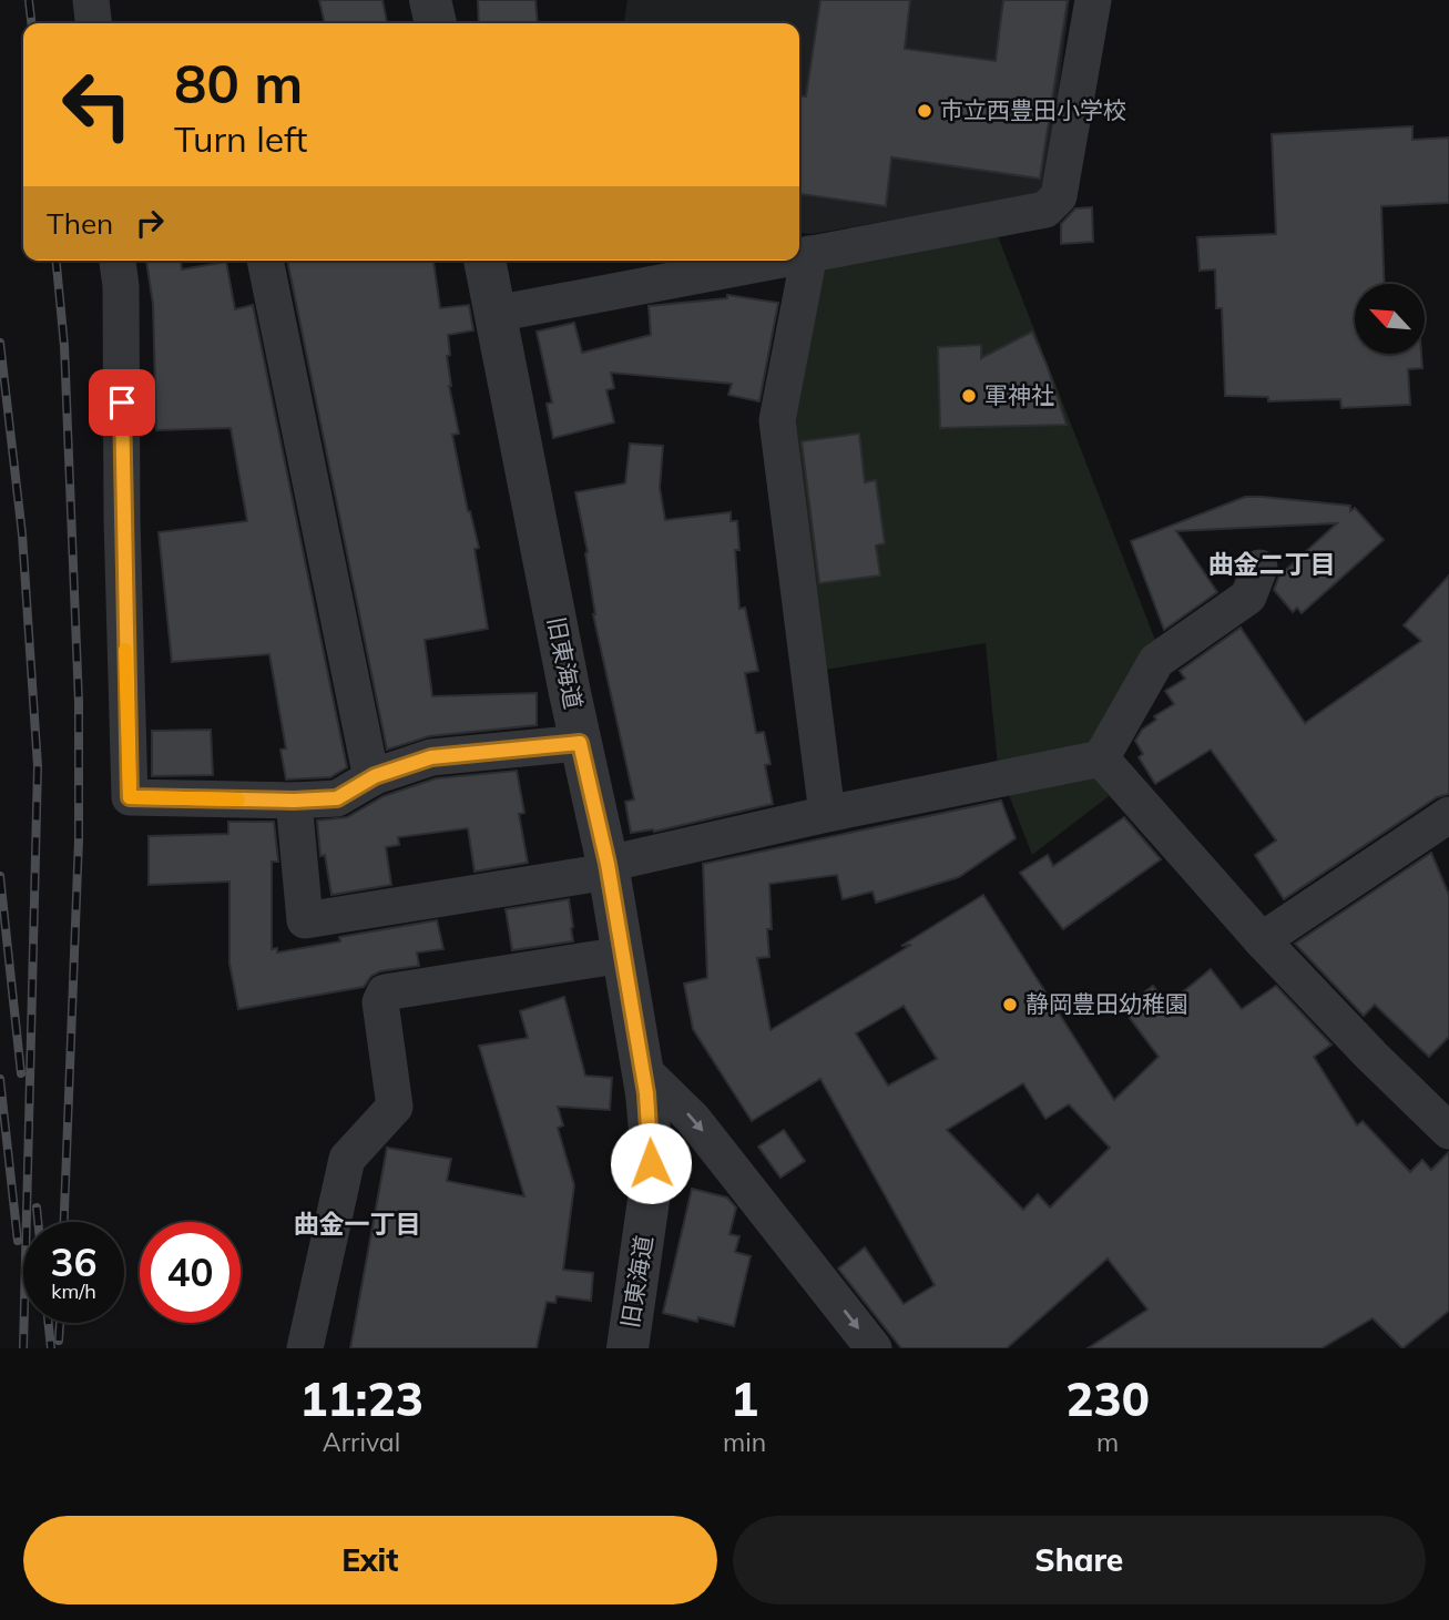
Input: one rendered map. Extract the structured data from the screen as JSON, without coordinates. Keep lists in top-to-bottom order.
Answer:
{
  "streets": {
    "street": ["旧東海道"]
  },
  "districts": ["曲金二丁目", "曲金一丁目"],
  "places": ["市立西豊田小学校", "軍神社", "静岡豊田幼稚園"],
  "north": "top left",
  "page": {
    "turn": ["80 m", "Turn left"],
    "then": "Then",
    "speed": "36 km/h",
    "limit": "40",
    "eta": [
      "11:23",
      "Arrival",
      "1",
      "min",
      "230",
      "m"
    ],
    "buttons": ["Exit", "Share"]
  }
}
